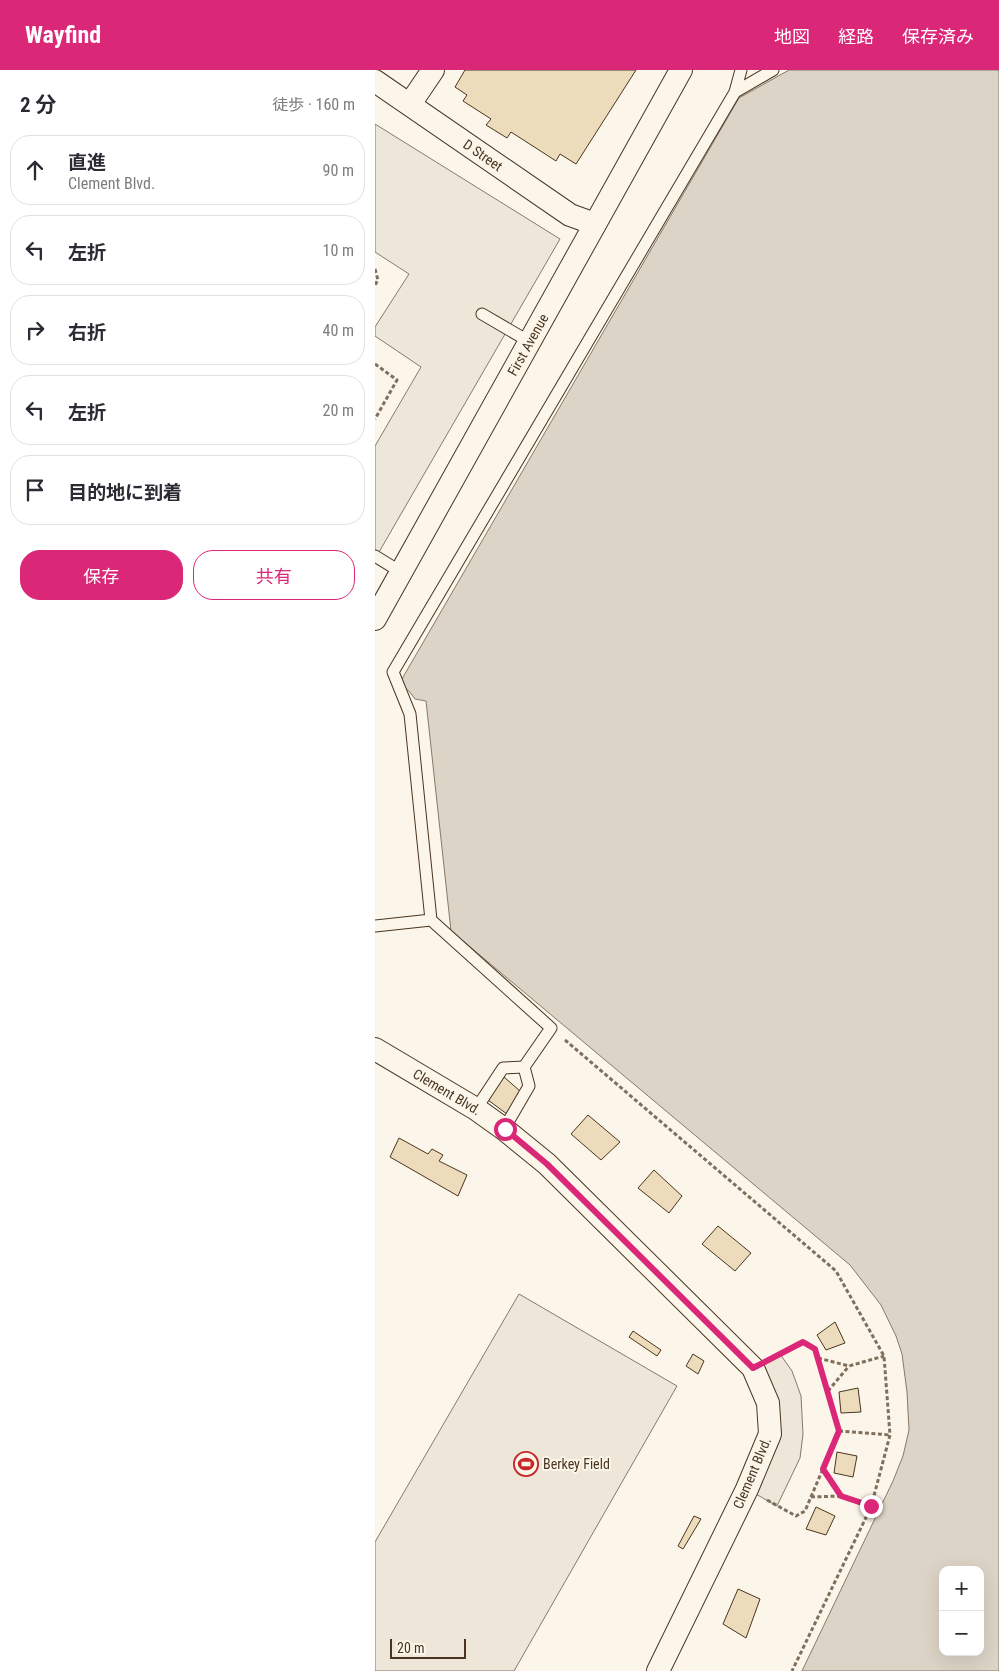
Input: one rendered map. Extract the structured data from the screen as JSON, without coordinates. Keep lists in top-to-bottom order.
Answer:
{
  "streets": {
    "street": ["D Street", "First Avenue", "Clement Blvd."]
  },
  "crossings": [
    ["D Street", "First Avenue"]
  ],
  "places": {
    "sports": ["Berkey Field"]
  },
  "scale_bar": "20 m",
  "page": {
    "header": "Wayfind",
    "nav": ["地図", "経路", "保存済み"],
    "heading": ["2 分", "徒歩 · 160 m"],
    "list": [
      ["直進", "Clement Blvd.", "90 m"],
      ["左折", "10 m"],
      ["右折", "40 m"],
      ["左折", "20 m"],
      "目的地に到着"
    ],
    "buttons": ["保存", "共有"],
    "map_buttons": ["+", "−"],
    "scale": "20 m"
  }
}
